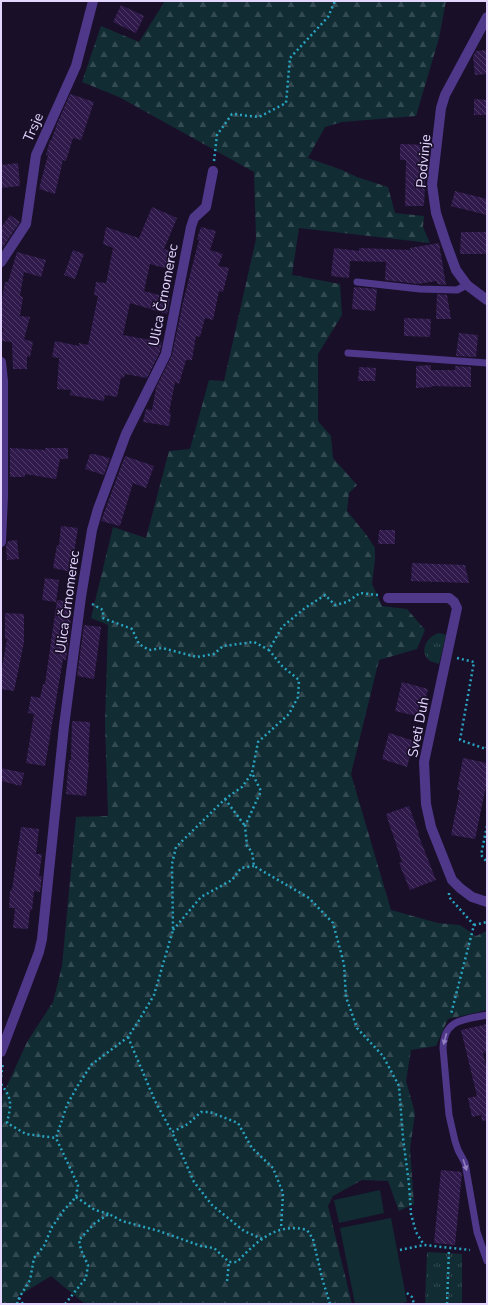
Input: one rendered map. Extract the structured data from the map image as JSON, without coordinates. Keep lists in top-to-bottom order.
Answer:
{
  "streets": {
    "street": [
      "Trsje",
      "Podvinje",
      "Ulica Črnomerec",
      "Sveti Duh"
    ]
  }
}
